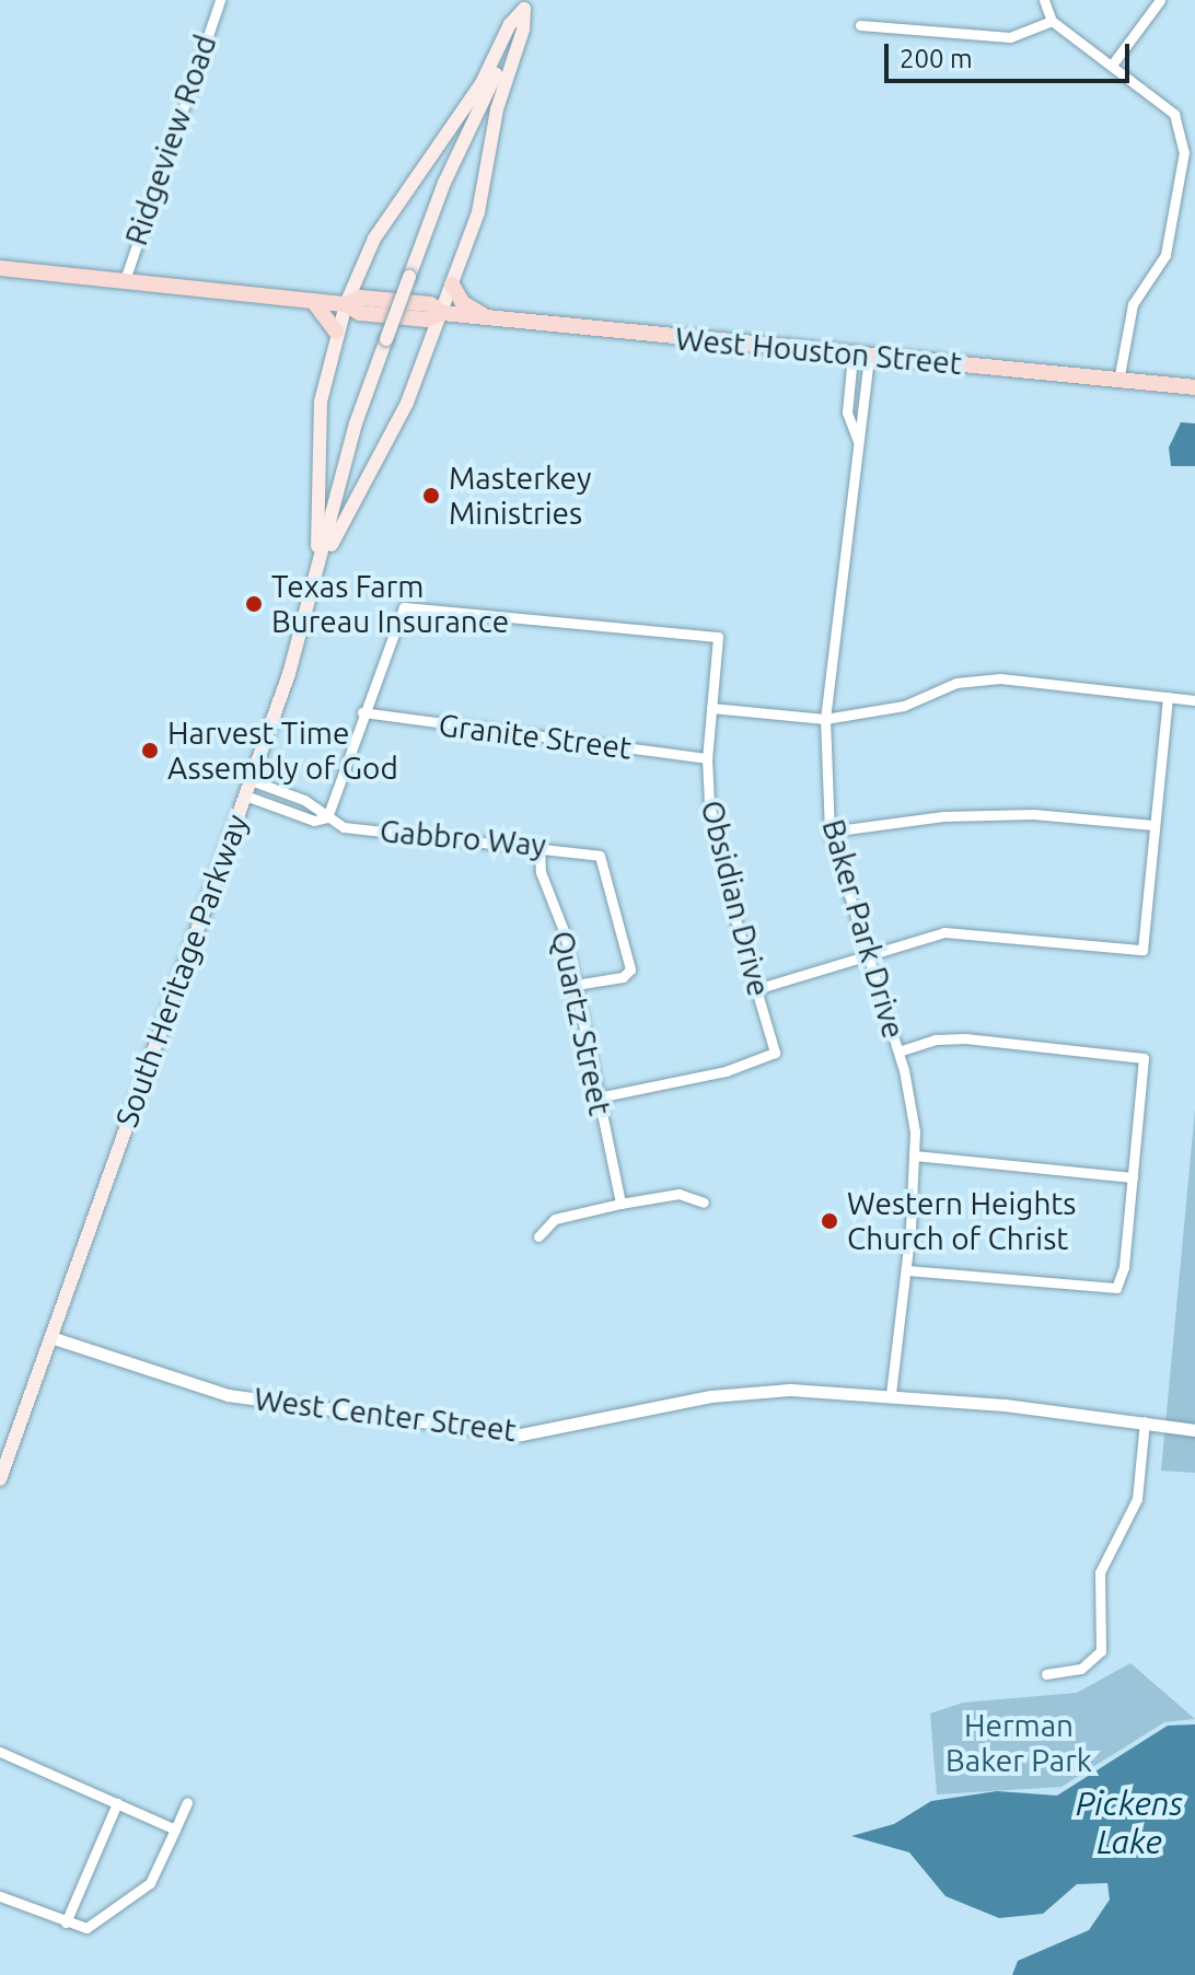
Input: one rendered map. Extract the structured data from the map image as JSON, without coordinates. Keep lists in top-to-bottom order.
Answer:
{
  "streets": {
    "main road": ["West Houston Street", "South Heritage Parkway"],
    "street": [
      "Ridgeview Road",
      "Granite Street",
      "Gabbro Way",
      "Obsidian Drive",
      "Baker Park Drive",
      "Quartz Street",
      "West Center Street"
    ]
  },
  "crossings": [
    ["Ridgeview Road", "West Houston Street"],
    ["West Houston Street", "Baker Park Drive"],
    ["Granite Street", "Obsidian Drive"],
    ["Gabbro Way", "South Heritage Parkway"],
    ["Gabbro Way", "Quartz Street"],
    ["Obsidian Drive", "Quartz Street"],
    ["Baker Park Drive", "West Center Street"],
    ["South Heritage Parkway", "West Center Street"]
  ],
  "water": ["Pickens Lake"],
  "parks": ["Herman Baker Park"],
  "places": [
    "Masterkey Ministries",
    "Texas Farm Bureau Insurance",
    "Harvest Time Assembly of God",
    "Western Heights Church of Christ"
  ],
  "scale_bar": "200 m"
}
